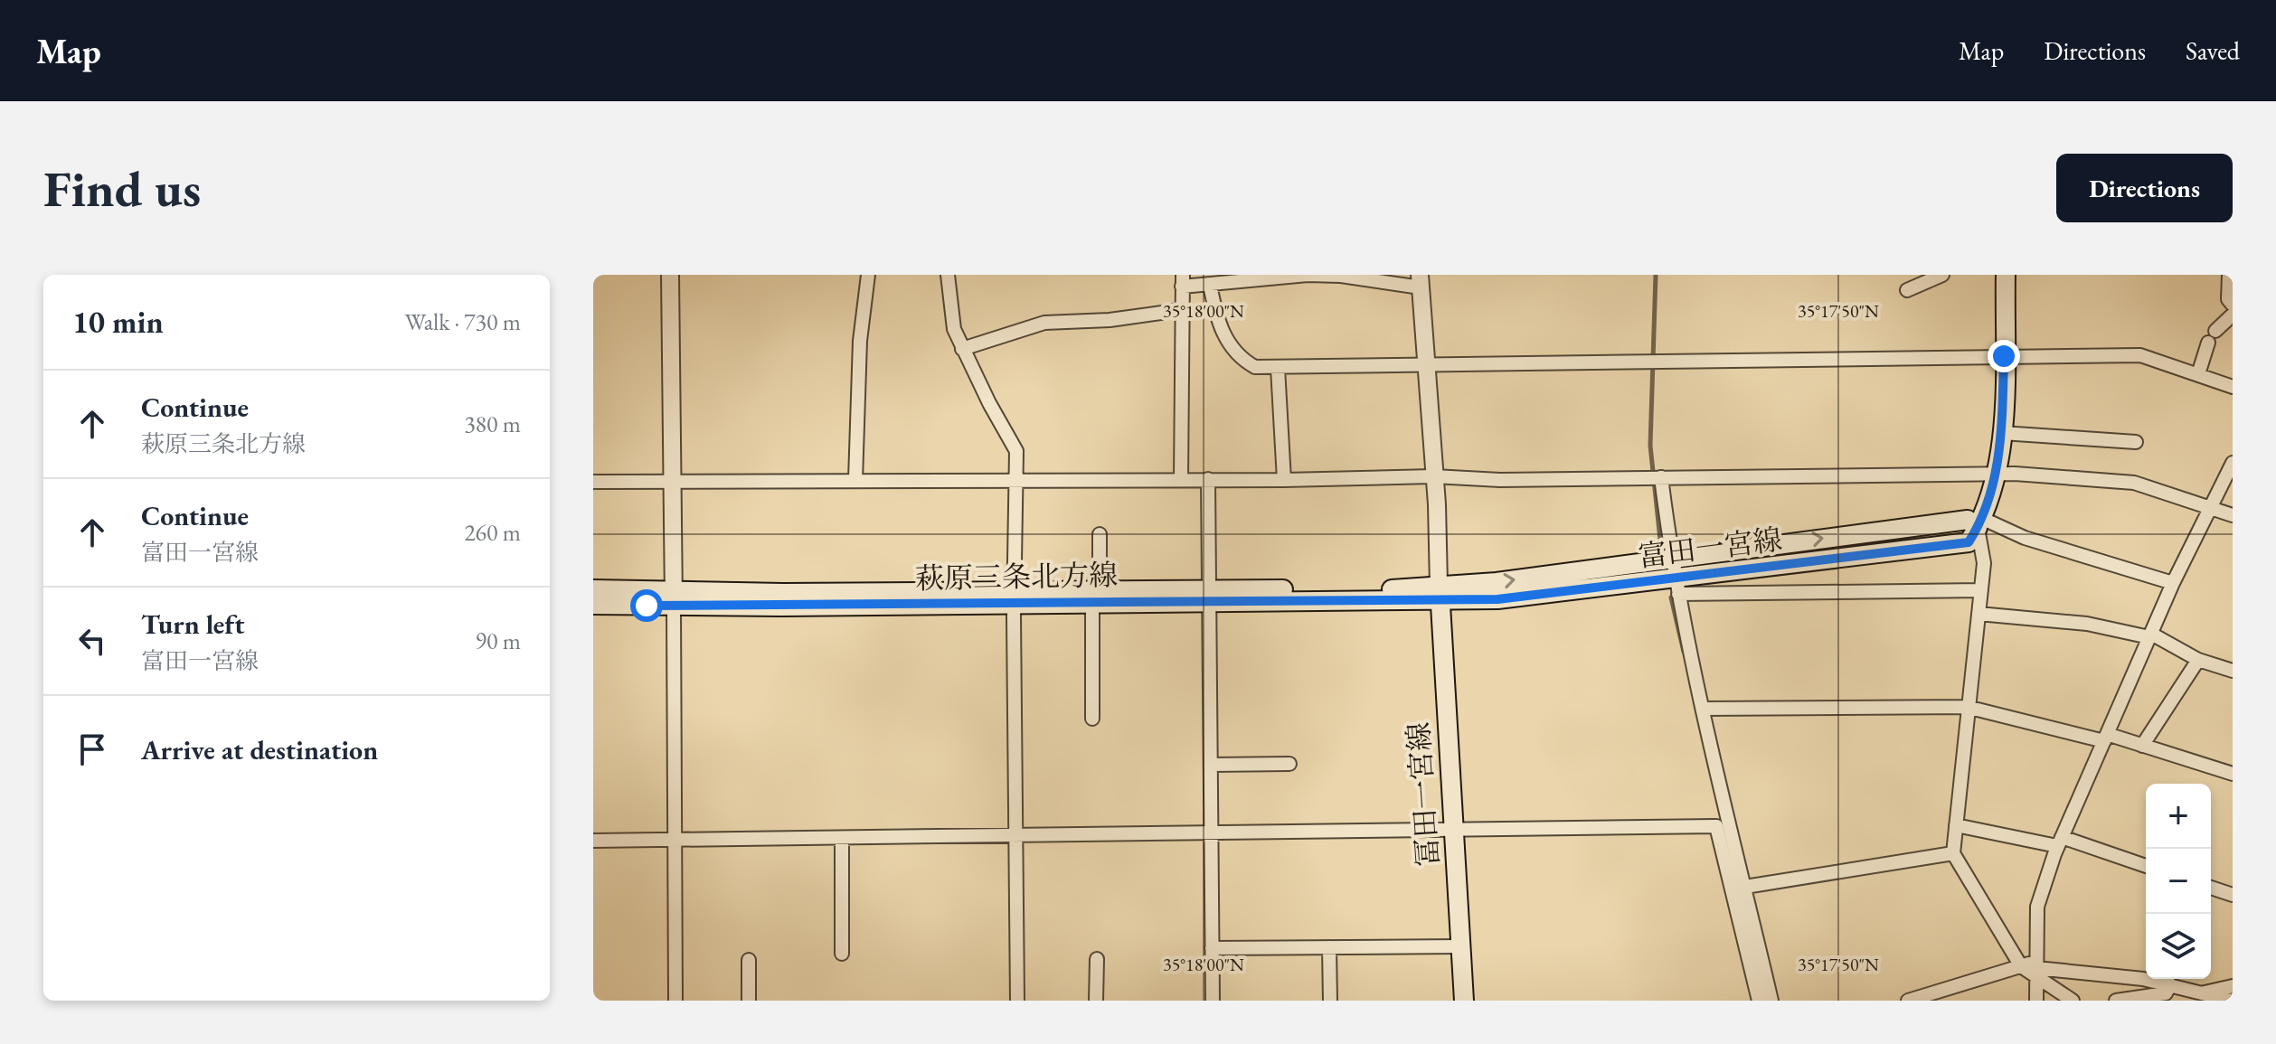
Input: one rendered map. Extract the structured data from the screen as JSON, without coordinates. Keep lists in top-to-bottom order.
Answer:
{
  "streets": {
    "main road": ["富田一宮線", "萩原三条北方線", "冨田一宮線"]
  },
  "crossings": [
    ["富田一宮線", "萩原三条北方線"],
    ["富田一宮線", "冨田一宮線"],
    ["萩原三条北方線", "冨田一宮線"]
  ],
  "page": {
    "header": "Map",
    "nav": ["Map", "Directions", "Saved"],
    "buttons": "Directions",
    "title": "Find us",
    "heading": ["10 min", "Walk · 730 m"],
    "list": [
      ["Continue", "萩原三条北方線", "380 m"],
      ["Continue", "富田一宮線", "260 m"],
      ["Turn left", "富田一宮線", "90 m"],
      "Arrive at destination"
    ],
    "map_buttons": ["+", "−"]
  },
  "coordinates": ["35°18'00\"N", "35°17'50\"N"]
}
